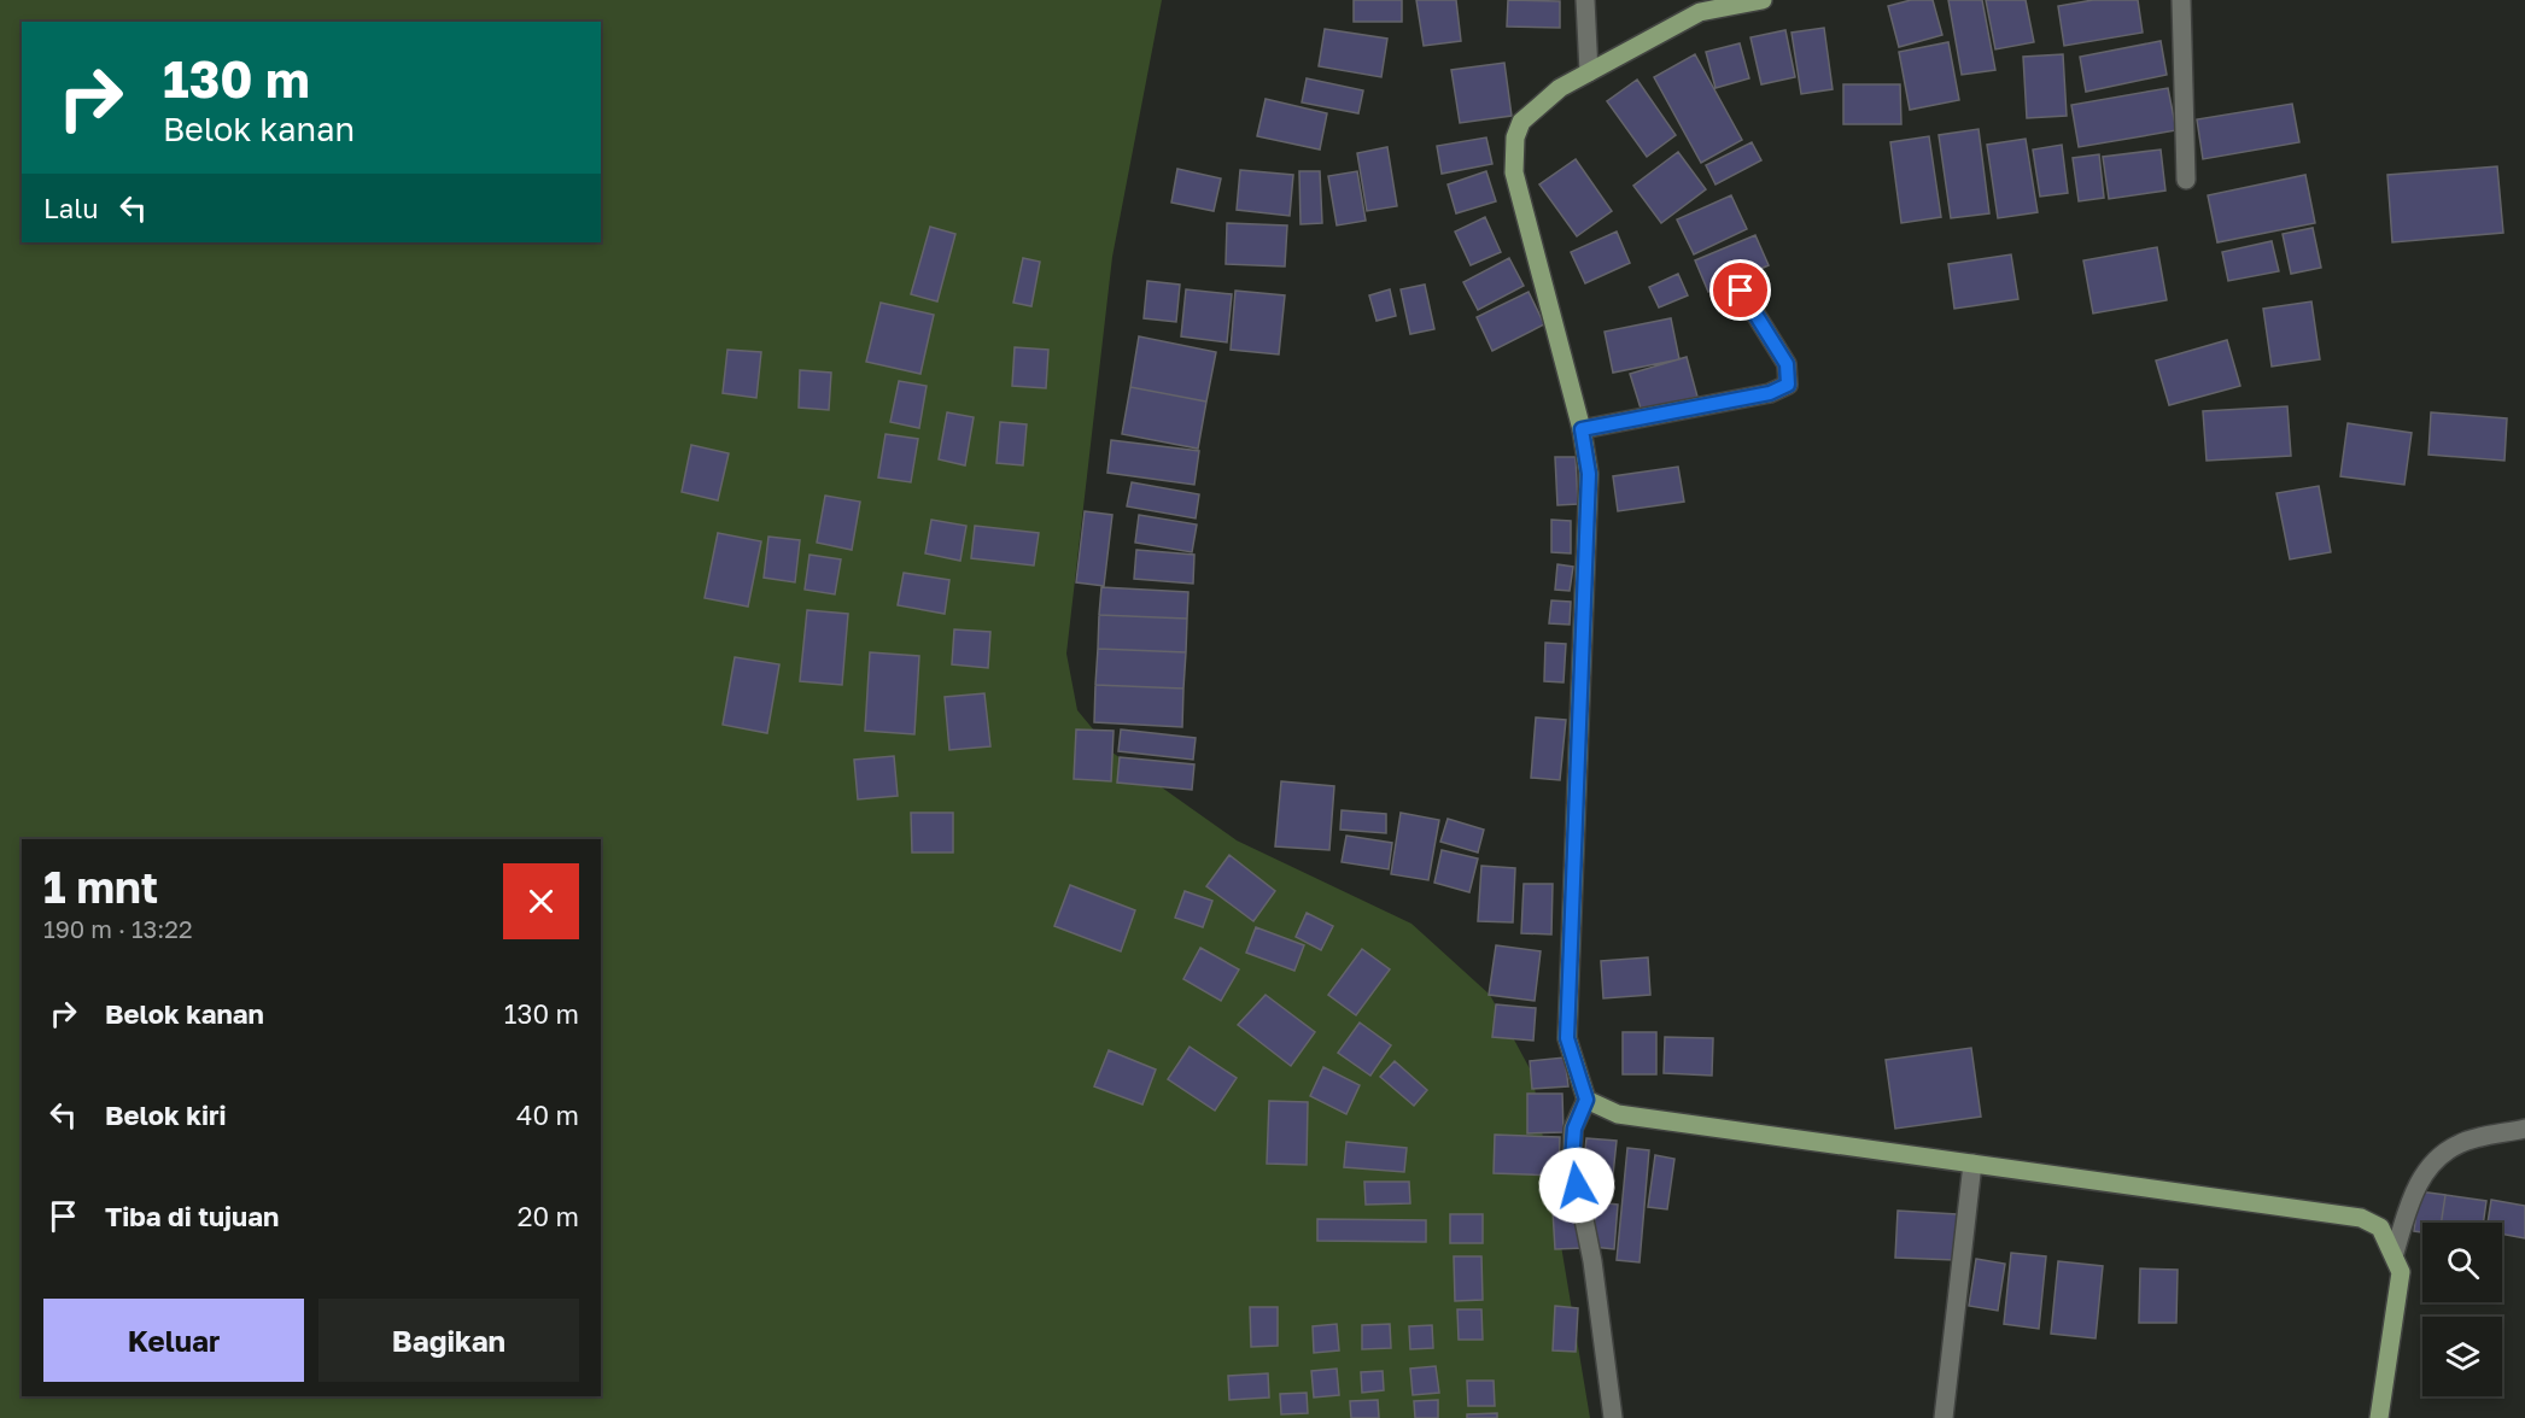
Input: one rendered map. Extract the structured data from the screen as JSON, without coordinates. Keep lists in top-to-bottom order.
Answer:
{
  "page": {
    "turn": ["130 m", "Belok kanan"],
    "then": "Lalu",
    "heading": ["1 mnt", "190 m · 13:22"],
    "list": [
      {
        "name": "Belok kanan",
        "value": "130 m"
      },
      {
        "name": "Belok kiri",
        "value": "40 m"
      },
      {
        "name": "Tiba di tujuan",
        "value": "20 m"
      }
    ],
    "buttons": ["Keluar", "Bagikan"]
  }
}
